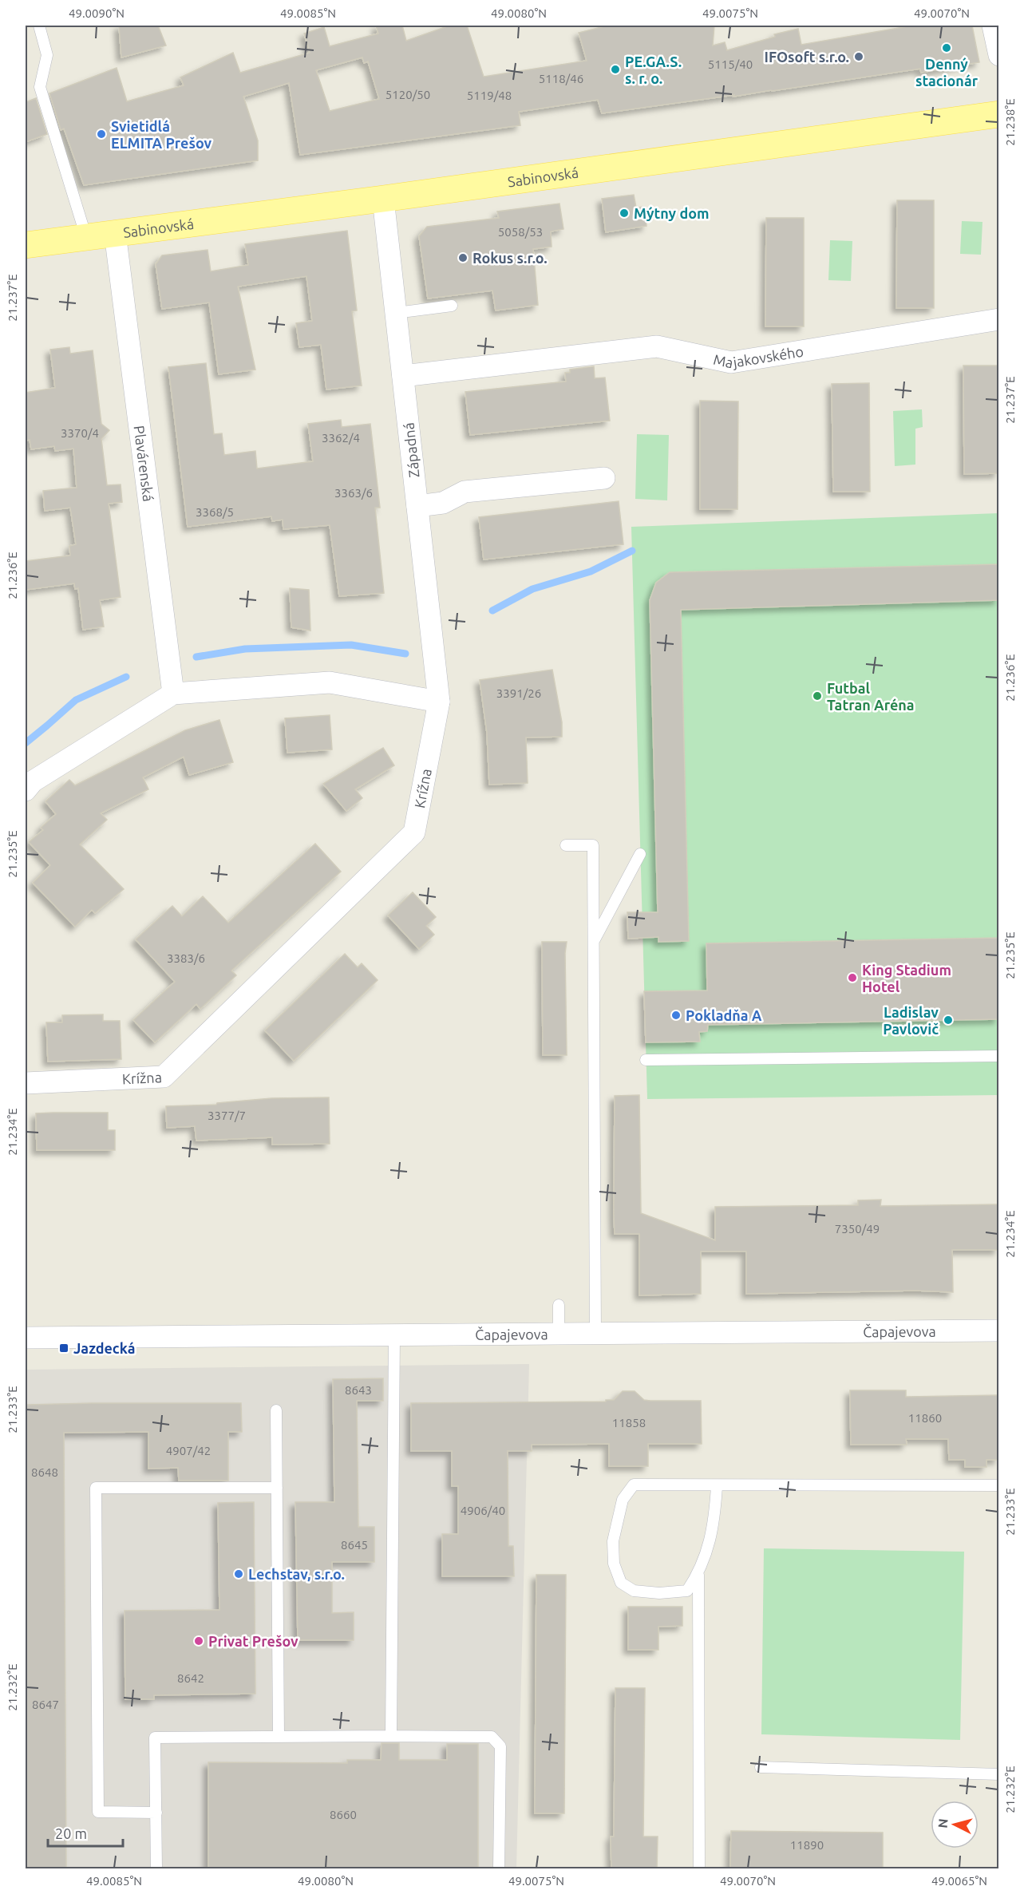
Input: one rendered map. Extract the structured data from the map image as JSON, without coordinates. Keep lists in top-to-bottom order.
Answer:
{
  "streets": {
    "main road": ["Sabinovská"],
    "street": [
      "Majakovského",
      "Západná",
      "Plavárenská",
      "Krížna",
      "Čapajevova"
    ]
  },
  "crossings": [
    ["Sabinovská", "Západná"],
    ["Sabinovská", "Plavárenská"],
    ["Majakovského", "Západná"],
    ["Západná", "Krížna"]
  ],
  "places": {
    "other": [
      "Denný stacionár",
      "IFOsoft s.r.o.",
      "PE.GA.S. s. r. o.",
      "Svietidlá ELMITA Prešov",
      "Mýtny dom",
      "Rokus s.r.o.",
      "Futbal Tatran Aréna",
      "King Stadium Hotel",
      "Pokladňa A",
      "Ladislav Pavlovič",
      "Lechstav, s.r.o.",
      "Privat Prešov"
    ],
    "transit": ["Jazdecká"]
  },
  "house_numbers": [
    "5115/40",
    "5118/46",
    "5120/50",
    "5119/48",
    "5058/53",
    "3370/4",
    "3362/4",
    "3363/6",
    "3368/5",
    "3391/26",
    "3383/6",
    "3377/7",
    "7350/49",
    "8643",
    "11860",
    "11858",
    "4907/42",
    "8648",
    "4906/40",
    "8645",
    "8642",
    "8647",
    "8660",
    "11890"
  ],
  "scale_bar": "20 m",
  "north": "left",
  "coordinates": [
    "49.0090°N",
    "49.0085°N",
    "49.0080°N",
    "49.0075°N",
    "49.0070°N",
    "21.238°E",
    "21.237°E",
    "21.236°E",
    "21.235°E",
    "21.234°E",
    "21.233°E",
    "21.232°E",
    "49.0065°N"
  ]
}
